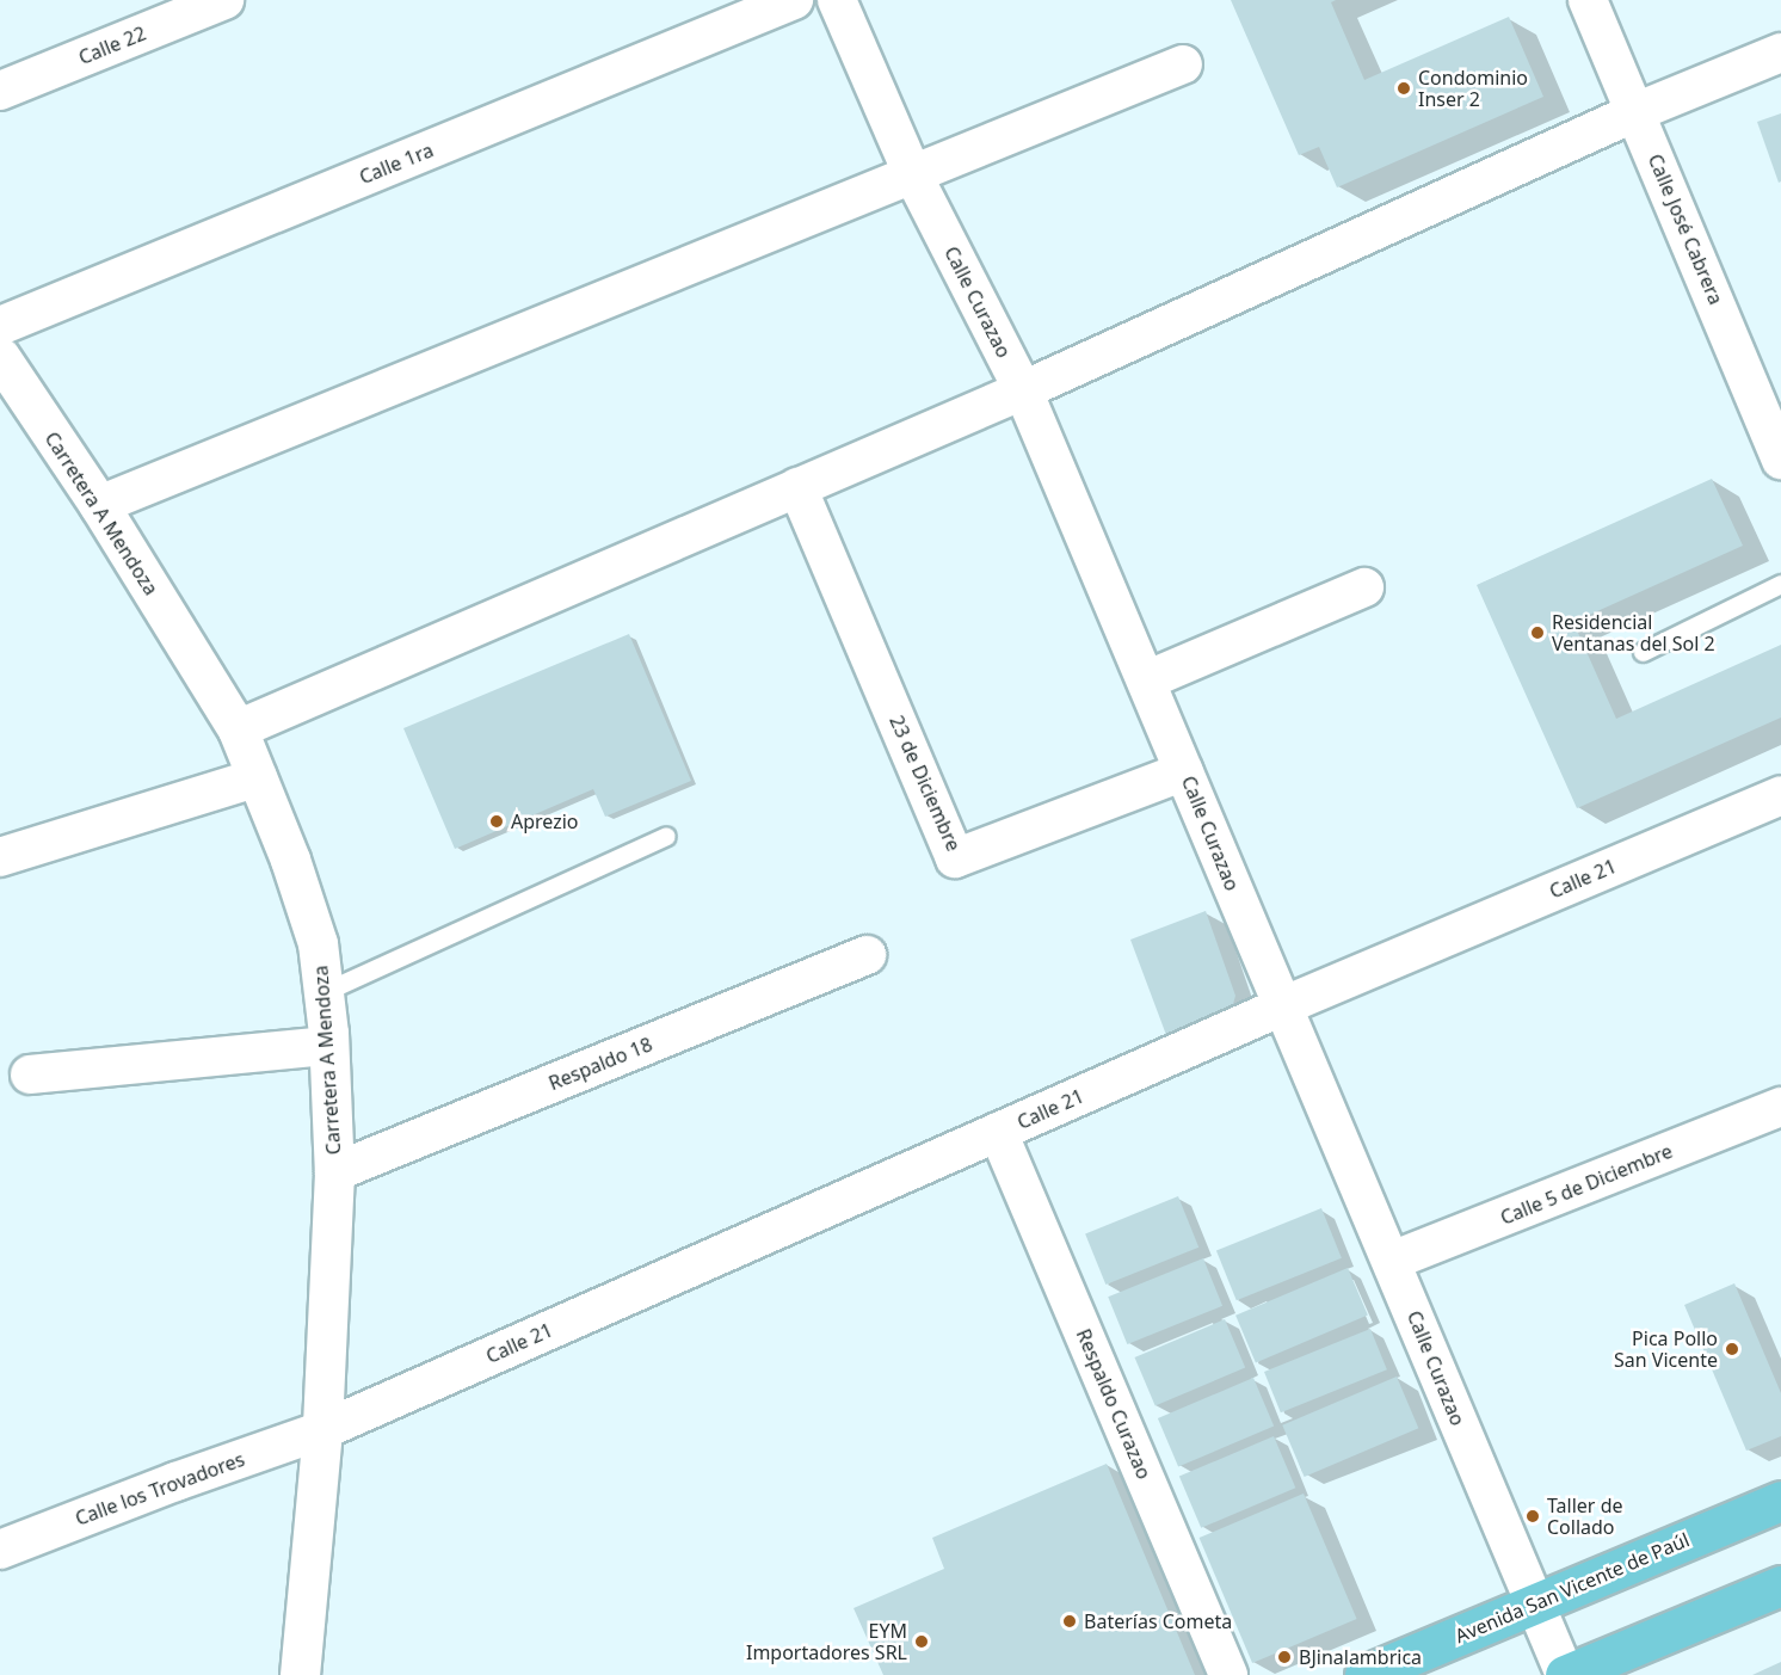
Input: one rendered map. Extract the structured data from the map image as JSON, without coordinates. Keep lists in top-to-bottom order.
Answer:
{
  "streets": {
    "main road": ["Avenida San Vicente de Paúl"],
    "street": [
      "Calle 22",
      "Calle 1ra",
      "Calle José Cabrera",
      "Calle Curazao",
      "Carretera A Mendoza",
      "23 de Diciembre",
      "Calle 21",
      "Respaldo 18",
      "Calle 5 de Diciembre",
      "Respaldo Curazao",
      "Calle los Trovadores"
    ]
  },
  "crossings": [
    ["Calle Curazao", "23 de Diciembre"],
    ["Calle Curazao", "Calle 21"],
    ["Calle Curazao", "Calle 5 de Diciembre"],
    ["Calle Curazao", "Avenida San Vicente de Paúl"],
    ["Carretera A Mendoza", "Calle 21"],
    ["Carretera A Mendoza", "Respaldo 18"],
    ["Carretera A Mendoza", "Calle los Trovadores"],
    ["Calle 21", "Respaldo Curazao"],
    ["Calle 21", "Calle los Trovadores"]
  ],
  "places": [
    "Condominio Inser 2",
    "Residencial Ventanas del Sol 2",
    "Aprezio",
    "Pica Pollo San Vicente",
    "Taller de Collado",
    "Baterías Cometa",
    "EYM Importadores SRL",
    "BJinalambrica"
  ]
}
